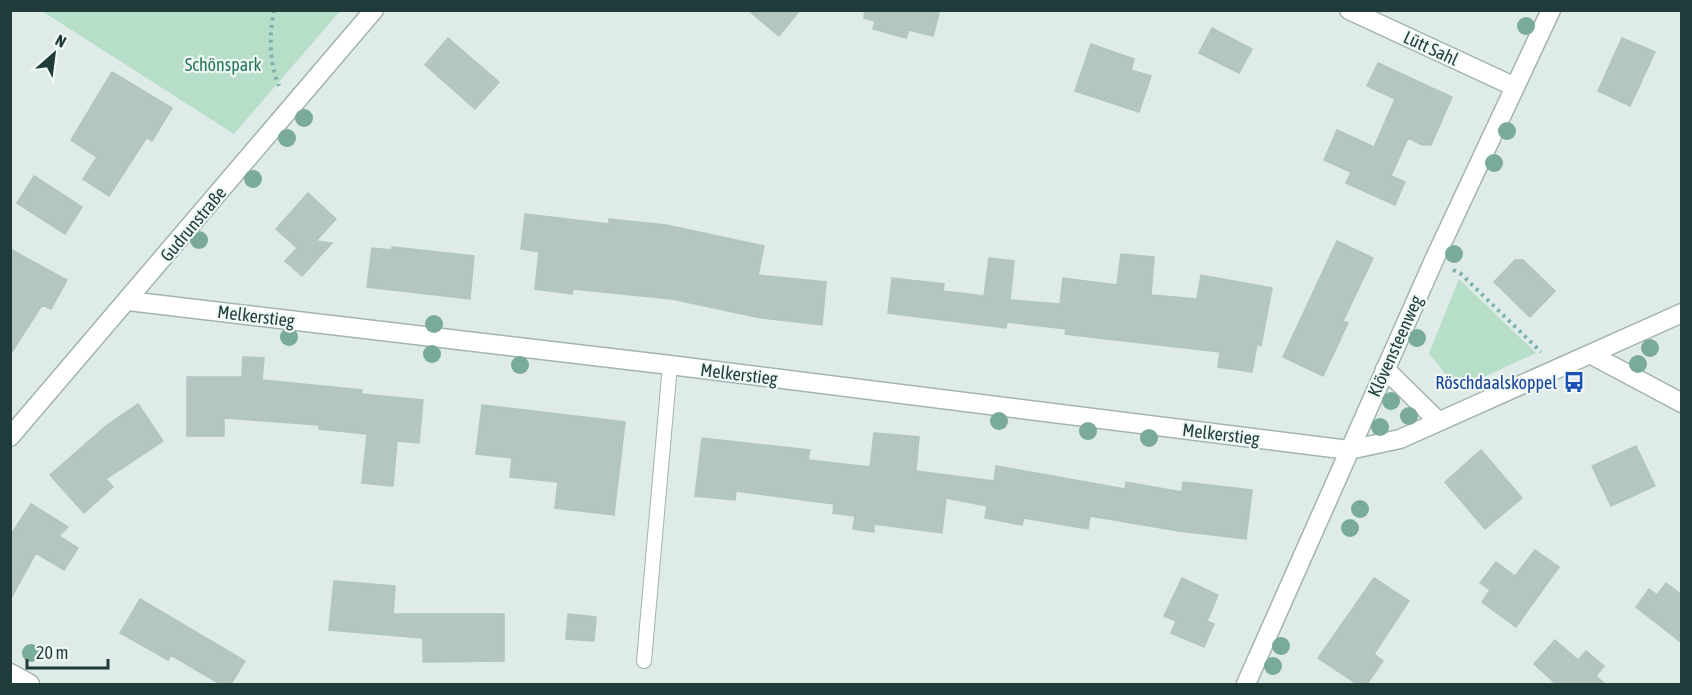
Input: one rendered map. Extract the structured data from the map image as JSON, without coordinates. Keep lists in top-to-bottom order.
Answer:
{
  "streets": {
    "street": [
      "Lütt Sahl",
      "Gudrunstraße",
      "Melkerstieg",
      "Klövensteenweg"
    ]
  },
  "crossings": [
    ["Lütt Sahl", "Klövensteenweg"],
    ["Gudrunstraße", "Melkerstieg"],
    ["Melkerstieg", "Klövensteenweg"]
  ],
  "parks": ["Schönspark"],
  "places": {
    "bus stop": ["Röschdaalskoppel"]
  },
  "scale_bar": "20 m",
  "north": "top right"
}
